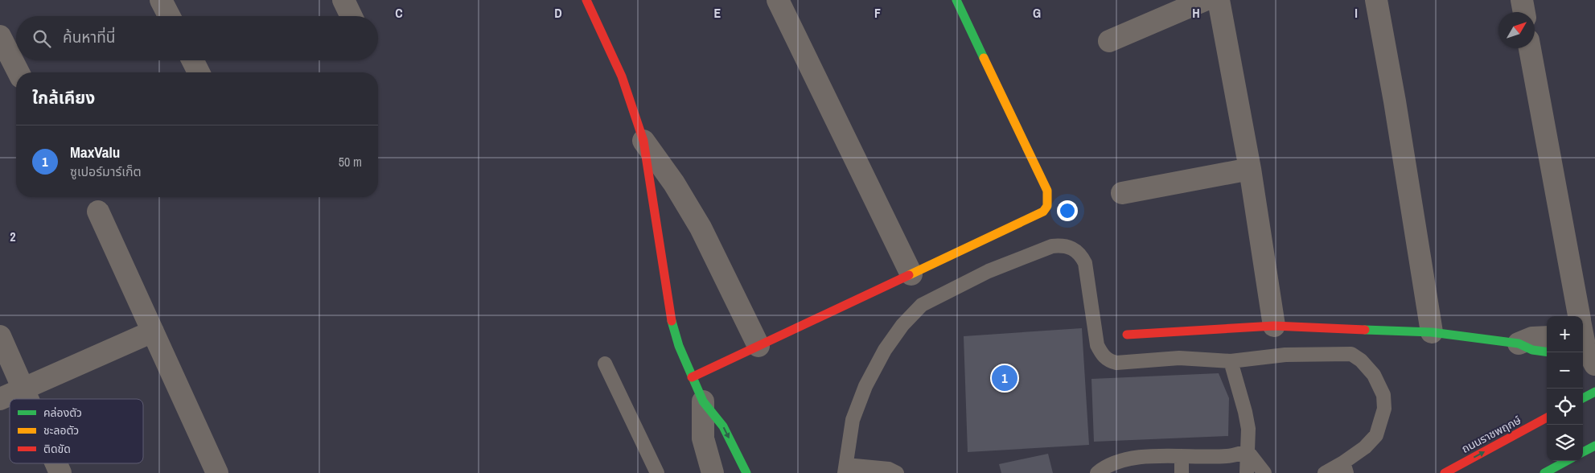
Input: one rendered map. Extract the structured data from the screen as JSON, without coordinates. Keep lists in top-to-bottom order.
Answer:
{
  "streets": {
    "street": ["ถนนราชพฤกษ์"]
  },
  "one_way": ["ถนนราชพฤกษ์"],
  "legend": ["คล่องตัว", "ชะลอตัว", "ติดขัด"],
  "north": "top right",
  "page": {
    "search": "ค้นหาที่นี่",
    "heading": "ใกล้เคียง",
    "list": [
      {
        "mark": "1",
        "name": "MaxValu",
        "note": "ซูเปอร์มาร์เก็ต",
        "value": "50 m"
      }
    ],
    "map_buttons": ["+", "−"],
    "pins": "1"
  },
  "grid": {
    "columns": [
      "C",
      "D",
      "E",
      "F",
      "G",
      "H",
      "I"
    ],
    "rows": ["2"]
  }
}
